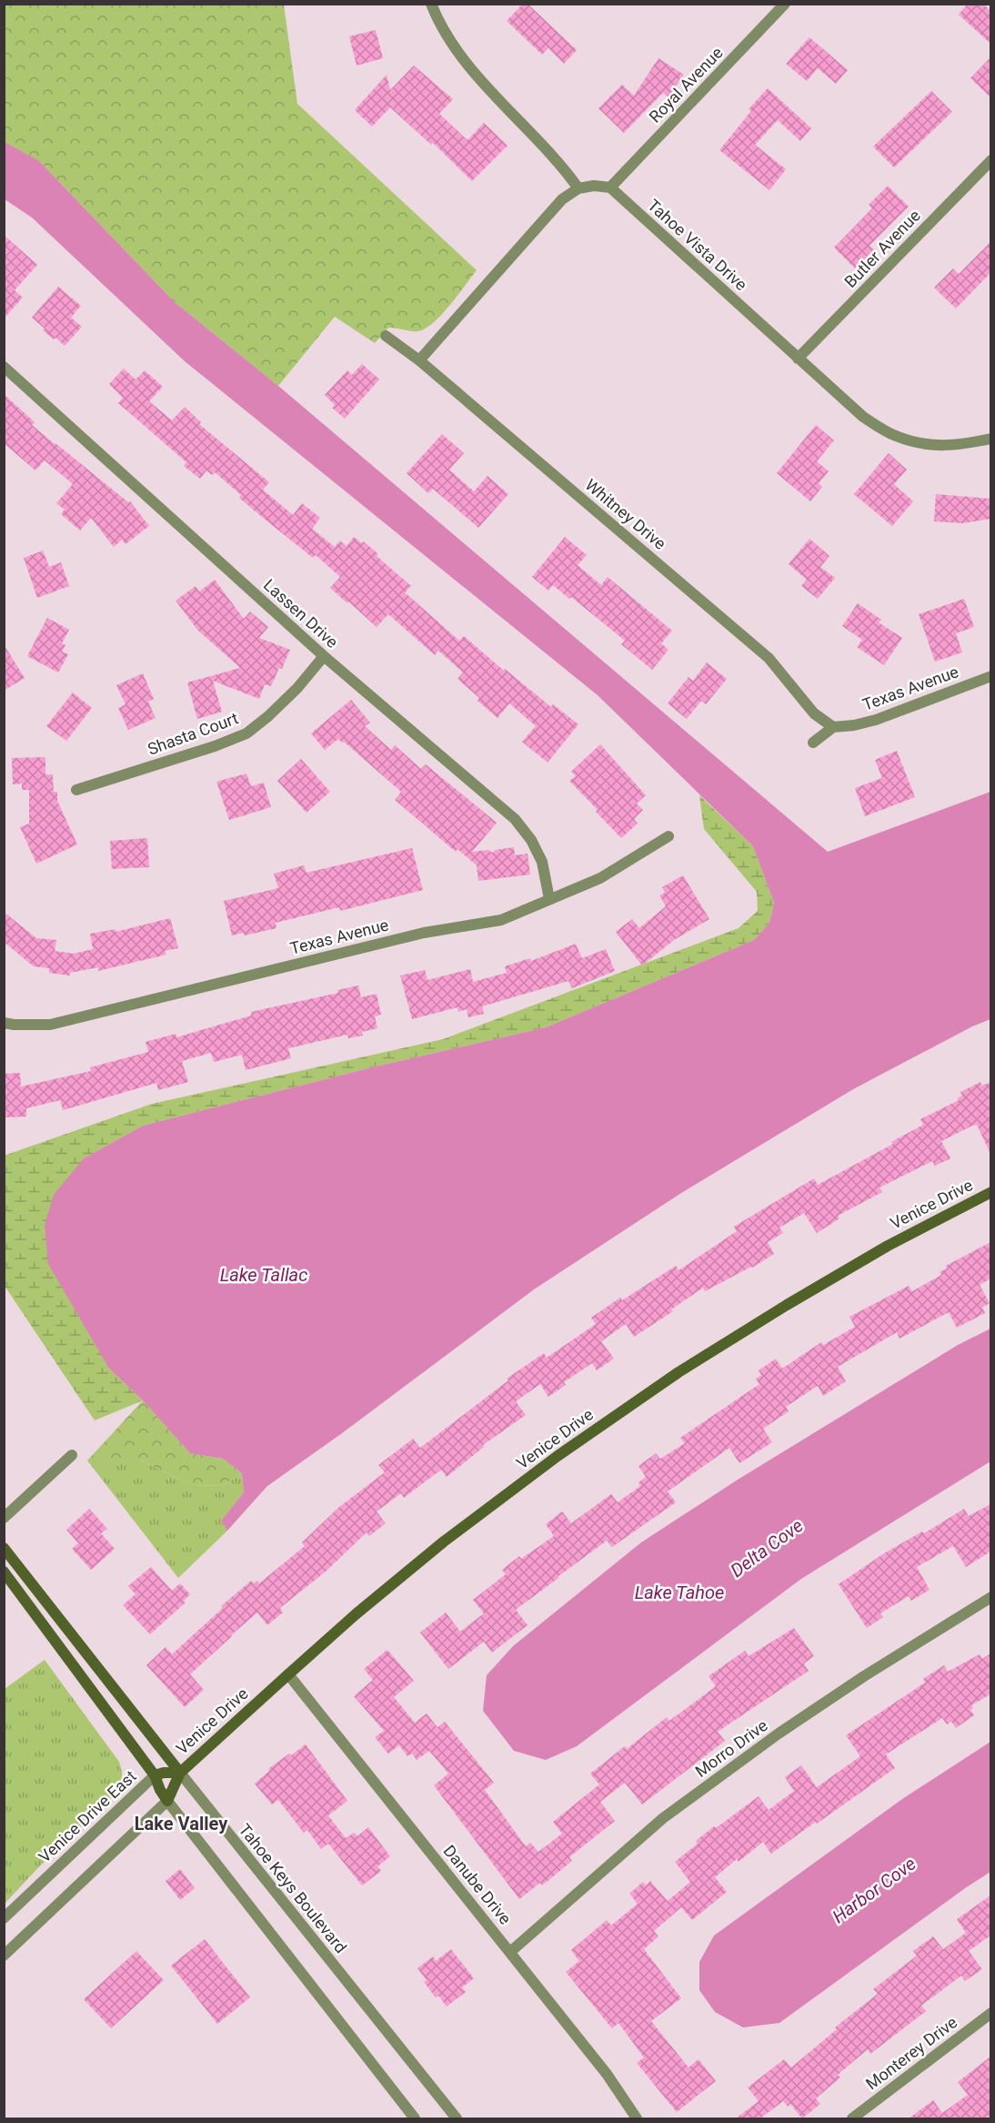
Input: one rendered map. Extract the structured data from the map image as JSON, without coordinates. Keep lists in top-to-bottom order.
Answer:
{
  "streets": {
    "street": [
      "Royal Avenue",
      "Tahoe Vista Drive",
      "Butler Avenue",
      "Whitney Drive",
      "Lassen Drive",
      "Texas Avenue",
      "Shasta Court",
      "Venice Drive",
      "Morro Drive",
      "Venice Drive East",
      "Danube Drive",
      "Tahoe Keys Boulevard",
      "Monterey Drive"
    ]
  },
  "crossings": [
    ["Royal Avenue", "Tahoe Vista Drive"],
    ["Tahoe Vista Drive", "Butler Avenue"],
    ["Whitney Drive", "Texas Avenue"],
    ["Lassen Drive", "Texas Avenue"],
    ["Lassen Drive", "Shasta Court"],
    ["Venice Drive", "Venice Drive East"],
    ["Venice Drive", "Danube Drive"],
    ["Venice Drive", "Tahoe Keys Boulevard"],
    ["Morro Drive", "Danube Drive"],
    ["Venice Drive East", "Tahoe Keys Boulevard"]
  ],
  "districts": ["Lake Valley"],
  "water": [
    "Lake Tallac",
    "Delta Cove",
    "Lake Tahoe",
    "Harbor Cove"
  ]
}
